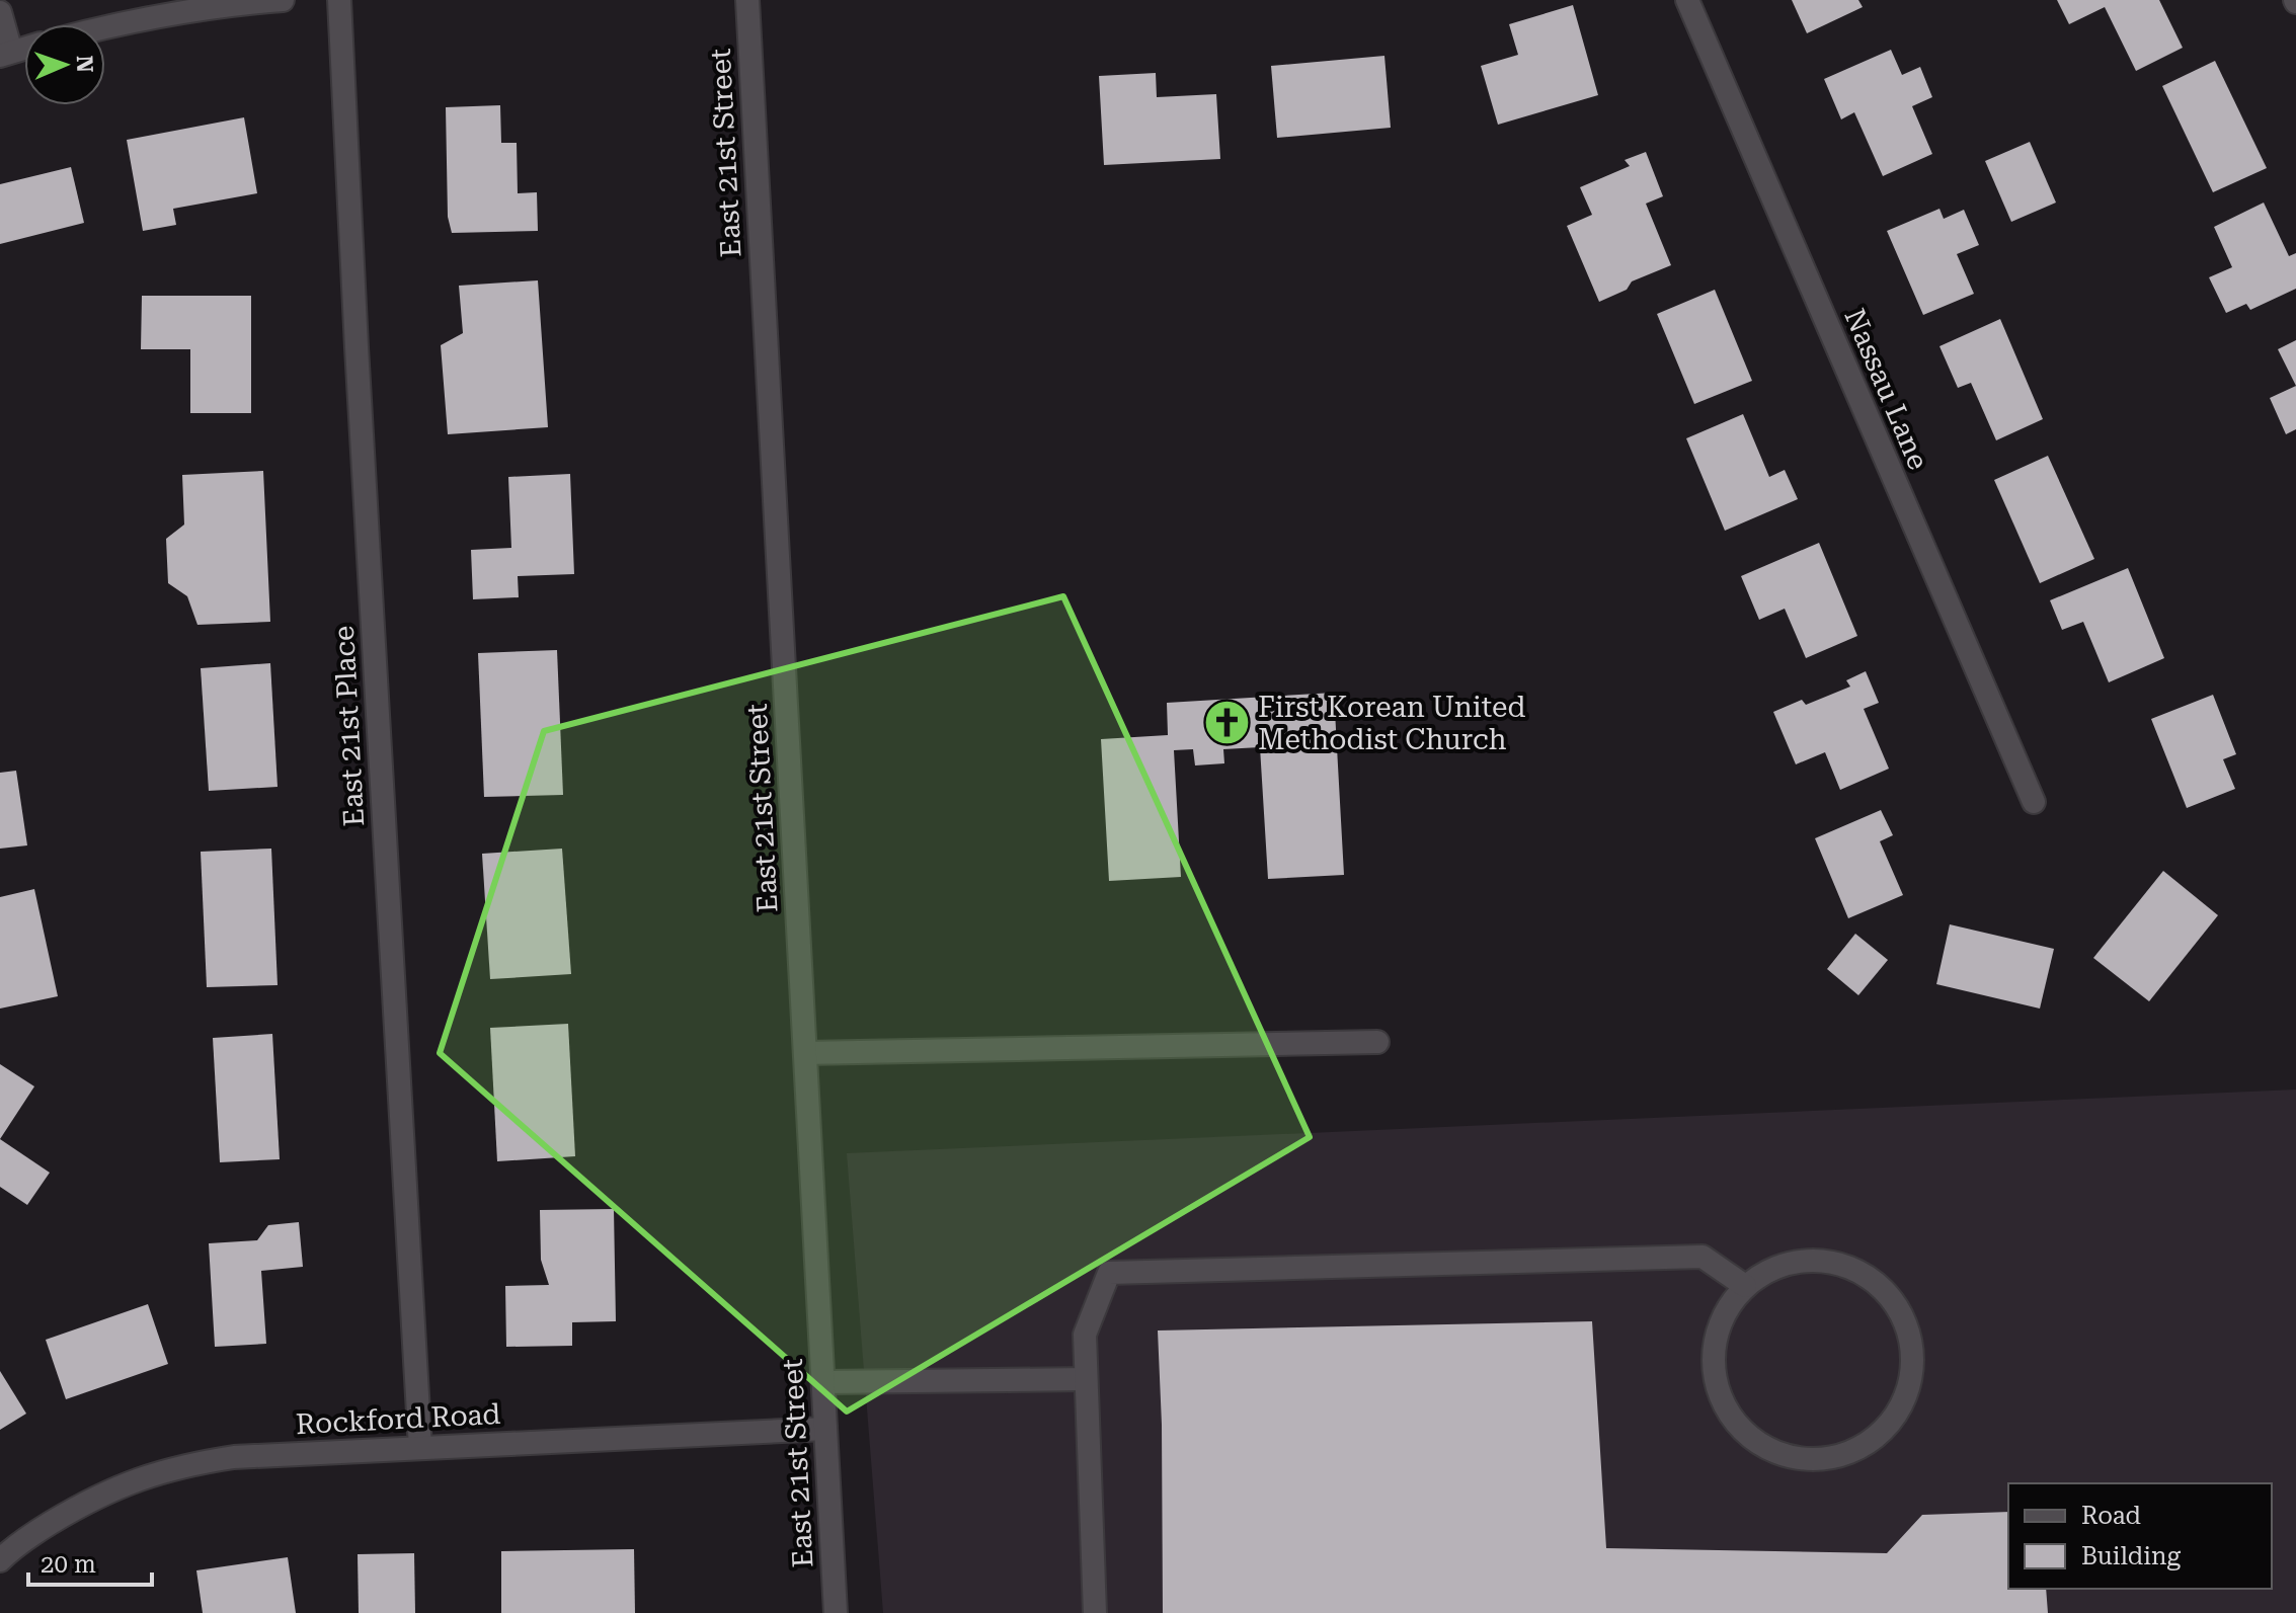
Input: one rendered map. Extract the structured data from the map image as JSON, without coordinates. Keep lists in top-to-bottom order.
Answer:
{
  "streets": {
    "street": [
      "East 21st Street",
      "Nassau Lane",
      "East 21st Place",
      "Rockford Road"
    ]
  },
  "crossings": [
    ["East 21st Street", "Rockford Road"],
    ["East 21st Place", "Rockford Road"]
  ],
  "places": {
    "church": ["First Korean United Methodist Church"]
  },
  "legend": ["Road", "Building"],
  "scale_bar": "20 m",
  "north": "right"
}
